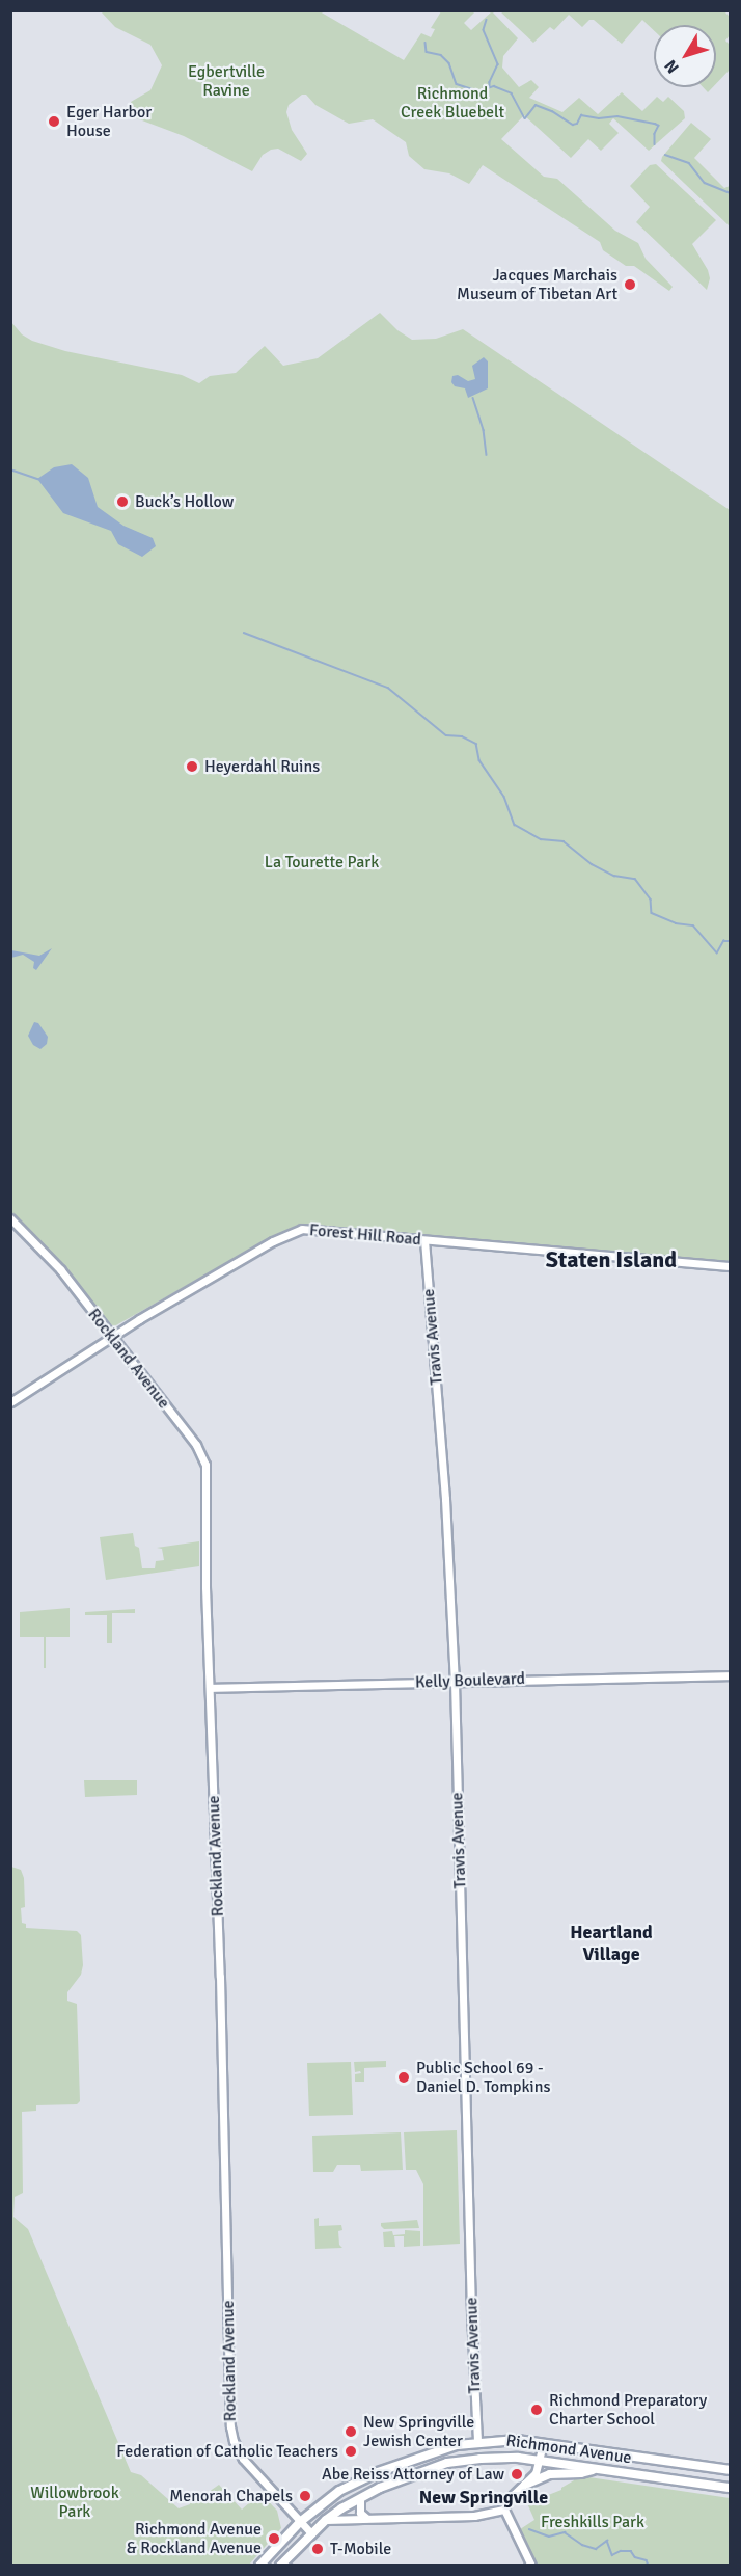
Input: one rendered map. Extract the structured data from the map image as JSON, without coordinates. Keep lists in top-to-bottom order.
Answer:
{
  "streets": {
    "main road": ["Richmond Avenue"],
    "street": [
      "Forest Hill Road",
      "Travis Avenue",
      "Rockland Avenue",
      "Kelly Boulevard"
    ]
  },
  "crossings": [
    ["Forest Hill Road", "Travis Avenue"],
    ["Forest Hill Road", "Rockland Avenue"],
    ["Travis Avenue", "Kelly Boulevard"],
    ["Travis Avenue", "Richmond Avenue"],
    ["Rockland Avenue", "Kelly Boulevard"],
    ["Rockland Avenue", "Richmond Avenue"]
  ],
  "districts": ["Staten Island", "Heartland Village", "New Springville"],
  "parks": [
    "Egbertville Ravine",
    "Richmond Creek Bluebelt",
    "La Tourette Park",
    "Willowbrook Park",
    "Freshkills Park"
  ],
  "places": [
    "Eger Harbor House",
    "Jacques Marchais Museum of Tibetan Art",
    "Buck’s Hollow",
    "Heyerdahl Ruins",
    "Public School 69 - Daniel D. Tompkins",
    "Richmond Preparatory Charter School",
    "New Springville Jewish Center",
    "Federation of Catholic Teachers",
    "Abe Reiss Attorney of Law",
    "Menorah Chapels",
    "Richmond Avenue & Rockland Avenue",
    "T-Mobile"
  ],
  "north": "bottom left"
}
